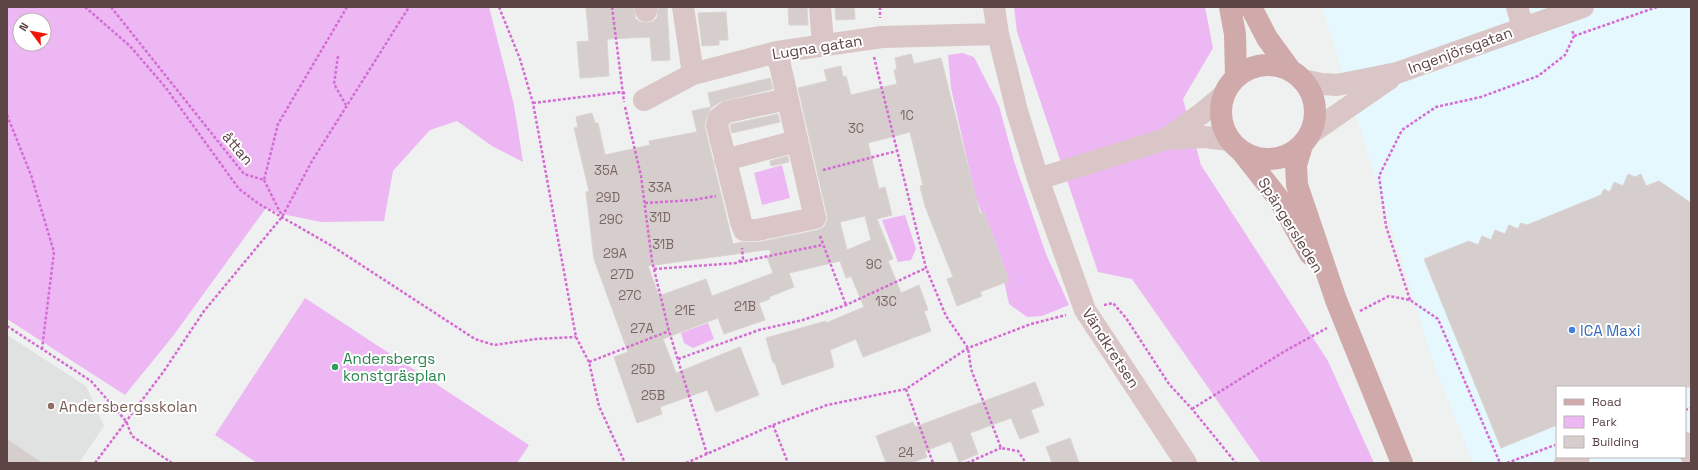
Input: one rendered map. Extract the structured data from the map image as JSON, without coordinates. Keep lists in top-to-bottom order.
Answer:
{
  "streets": {
    "main road": ["Spängersleden"],
    "street": ["Lugna gatan", "Ingenjörsgatan", "Vändkretsen"],
    "path": ["åttan"]
  },
  "crossings": [
    ["Lugna gatan", "Vändkretsen"],
    ["Ingenjörsgatan", "Spängersleden"]
  ],
  "places": ["ICA Maxi", "Andersbergs konstgräsplan", "Andersbergsskolan"],
  "house_numbers": [
    "1C",
    "3C",
    "35A",
    "33A",
    "29D",
    "31D",
    "29C",
    "31B",
    "29A",
    "9C",
    "27D",
    "27C",
    "13C",
    "21B",
    "21E",
    "27A",
    "25D",
    "25B",
    "24"
  ],
  "legend": ["Road", "Park", "Building"],
  "north": "top left"
}
